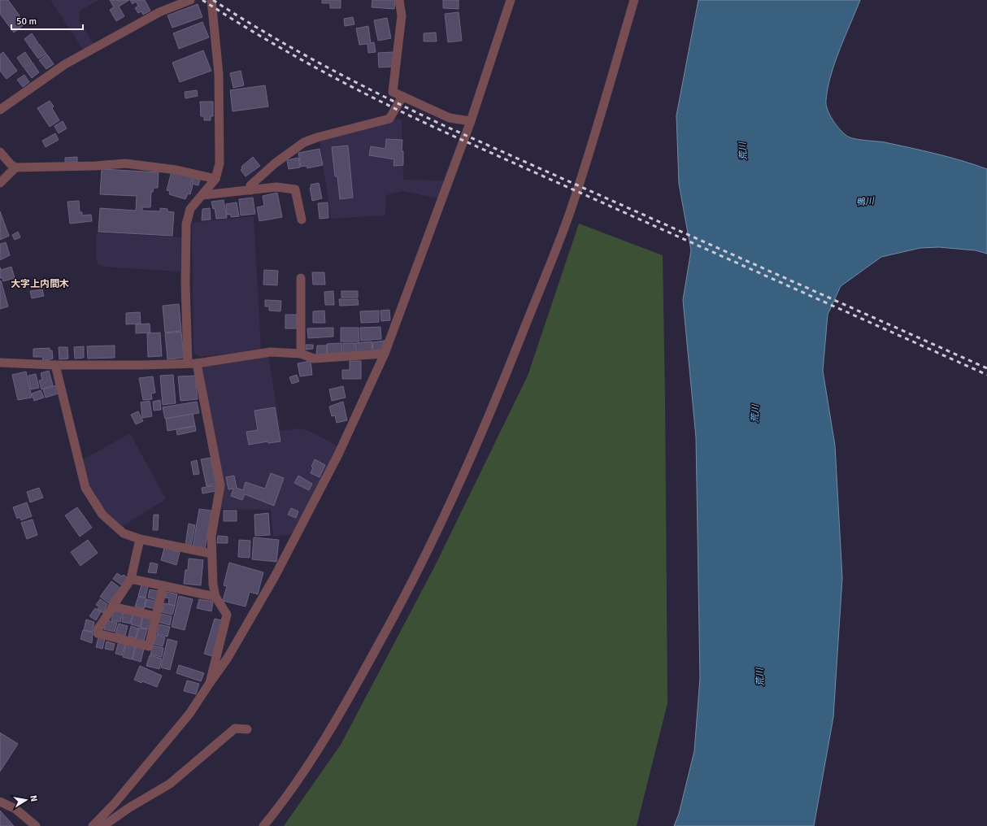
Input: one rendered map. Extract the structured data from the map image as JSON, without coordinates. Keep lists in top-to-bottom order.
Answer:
{
  "districts": ["大字上内間木"],
  "water": ["荒川", "鴨川"],
  "scale_bar": "50 m",
  "north": "right"
}
